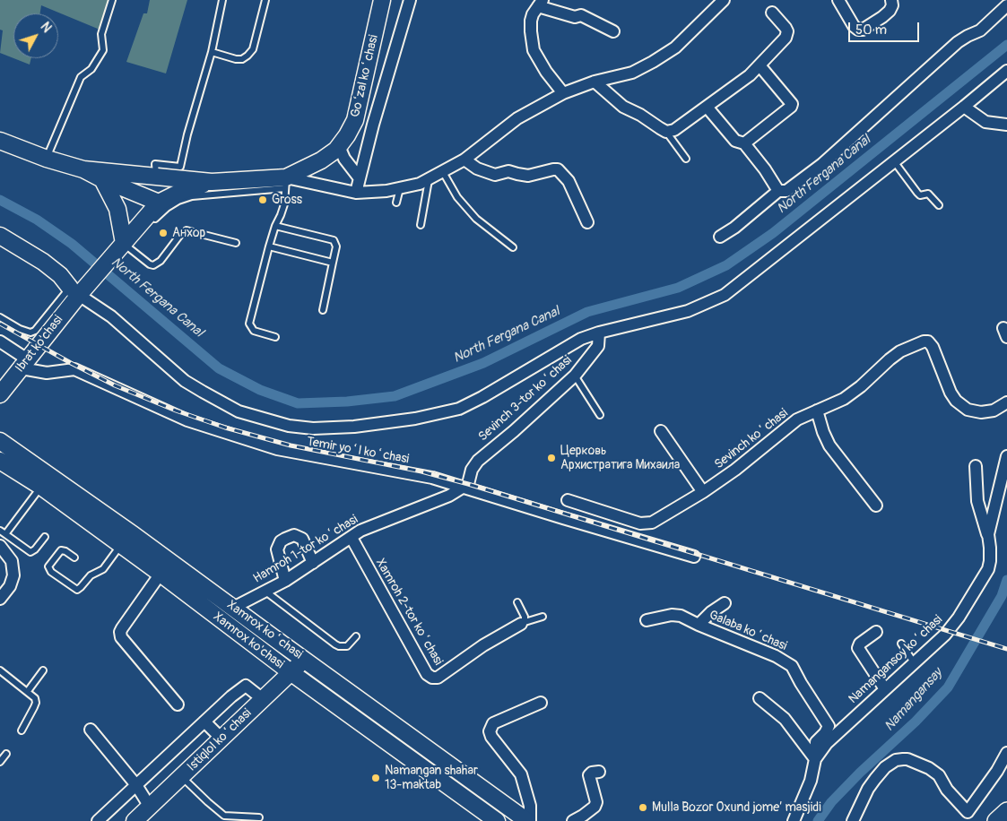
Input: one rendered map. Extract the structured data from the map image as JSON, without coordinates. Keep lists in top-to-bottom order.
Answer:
{
  "streets": {
    "main road": [
      "Goʻzal koʻchasi",
      "Ibrat ko'chasi",
      "Xamrox koʻchasi",
      "Xamrox ko'chasi",
      "Istiqlol koʻchasi"
    ],
    "street": [
      "Sevinch 3-tor koʻchasi",
      "Sevinch koʻchasi",
      "Temir yoʻl koʻchasi",
      "Hamroh 1-tor koʻchasi",
      "Xamroh 2-tor koʻchasi",
      "Galaba koʻchasi",
      "Namangansoy koʻchasi"
    ]
  },
  "crossings": [
    ["Ibrat ko'chasi", "Temir yoʻl koʻchasi"],
    ["Sevinch 3-tor koʻchasi", "Temir yoʻl koʻchasi"],
    ["Sevinch 3-tor koʻchasi", "Hamroh 1-tor koʻchasi"],
    ["Temir yoʻl koʻchasi", "Hamroh 1-tor koʻchasi"],
    ["Hamroh 1-tor koʻchasi", "Xamroh 2-tor koʻchasi"],
    ["Hamroh 1-tor koʻchasi", "Xamrox koʻchasi"],
    ["Xamrox koʻchasi", "Istiqlol koʻchasi"],
    ["Galaba koʻchasi", "Namangansoy koʻchasi"],
    ["Xamrox ko'chasi", "Istiqlol koʻchasi"]
  ],
  "water": ["North Fergana Canal", "Namangansay"],
  "places": [
    "Gross",
    "Анхор",
    "Церковь Архистратига Михаила",
    "Namangan shahar 13-maktab",
    "Mulla Bozor Oxund jome’ masjidi"
  ],
  "scale_bar": "50 m",
  "north": "top right"
}
